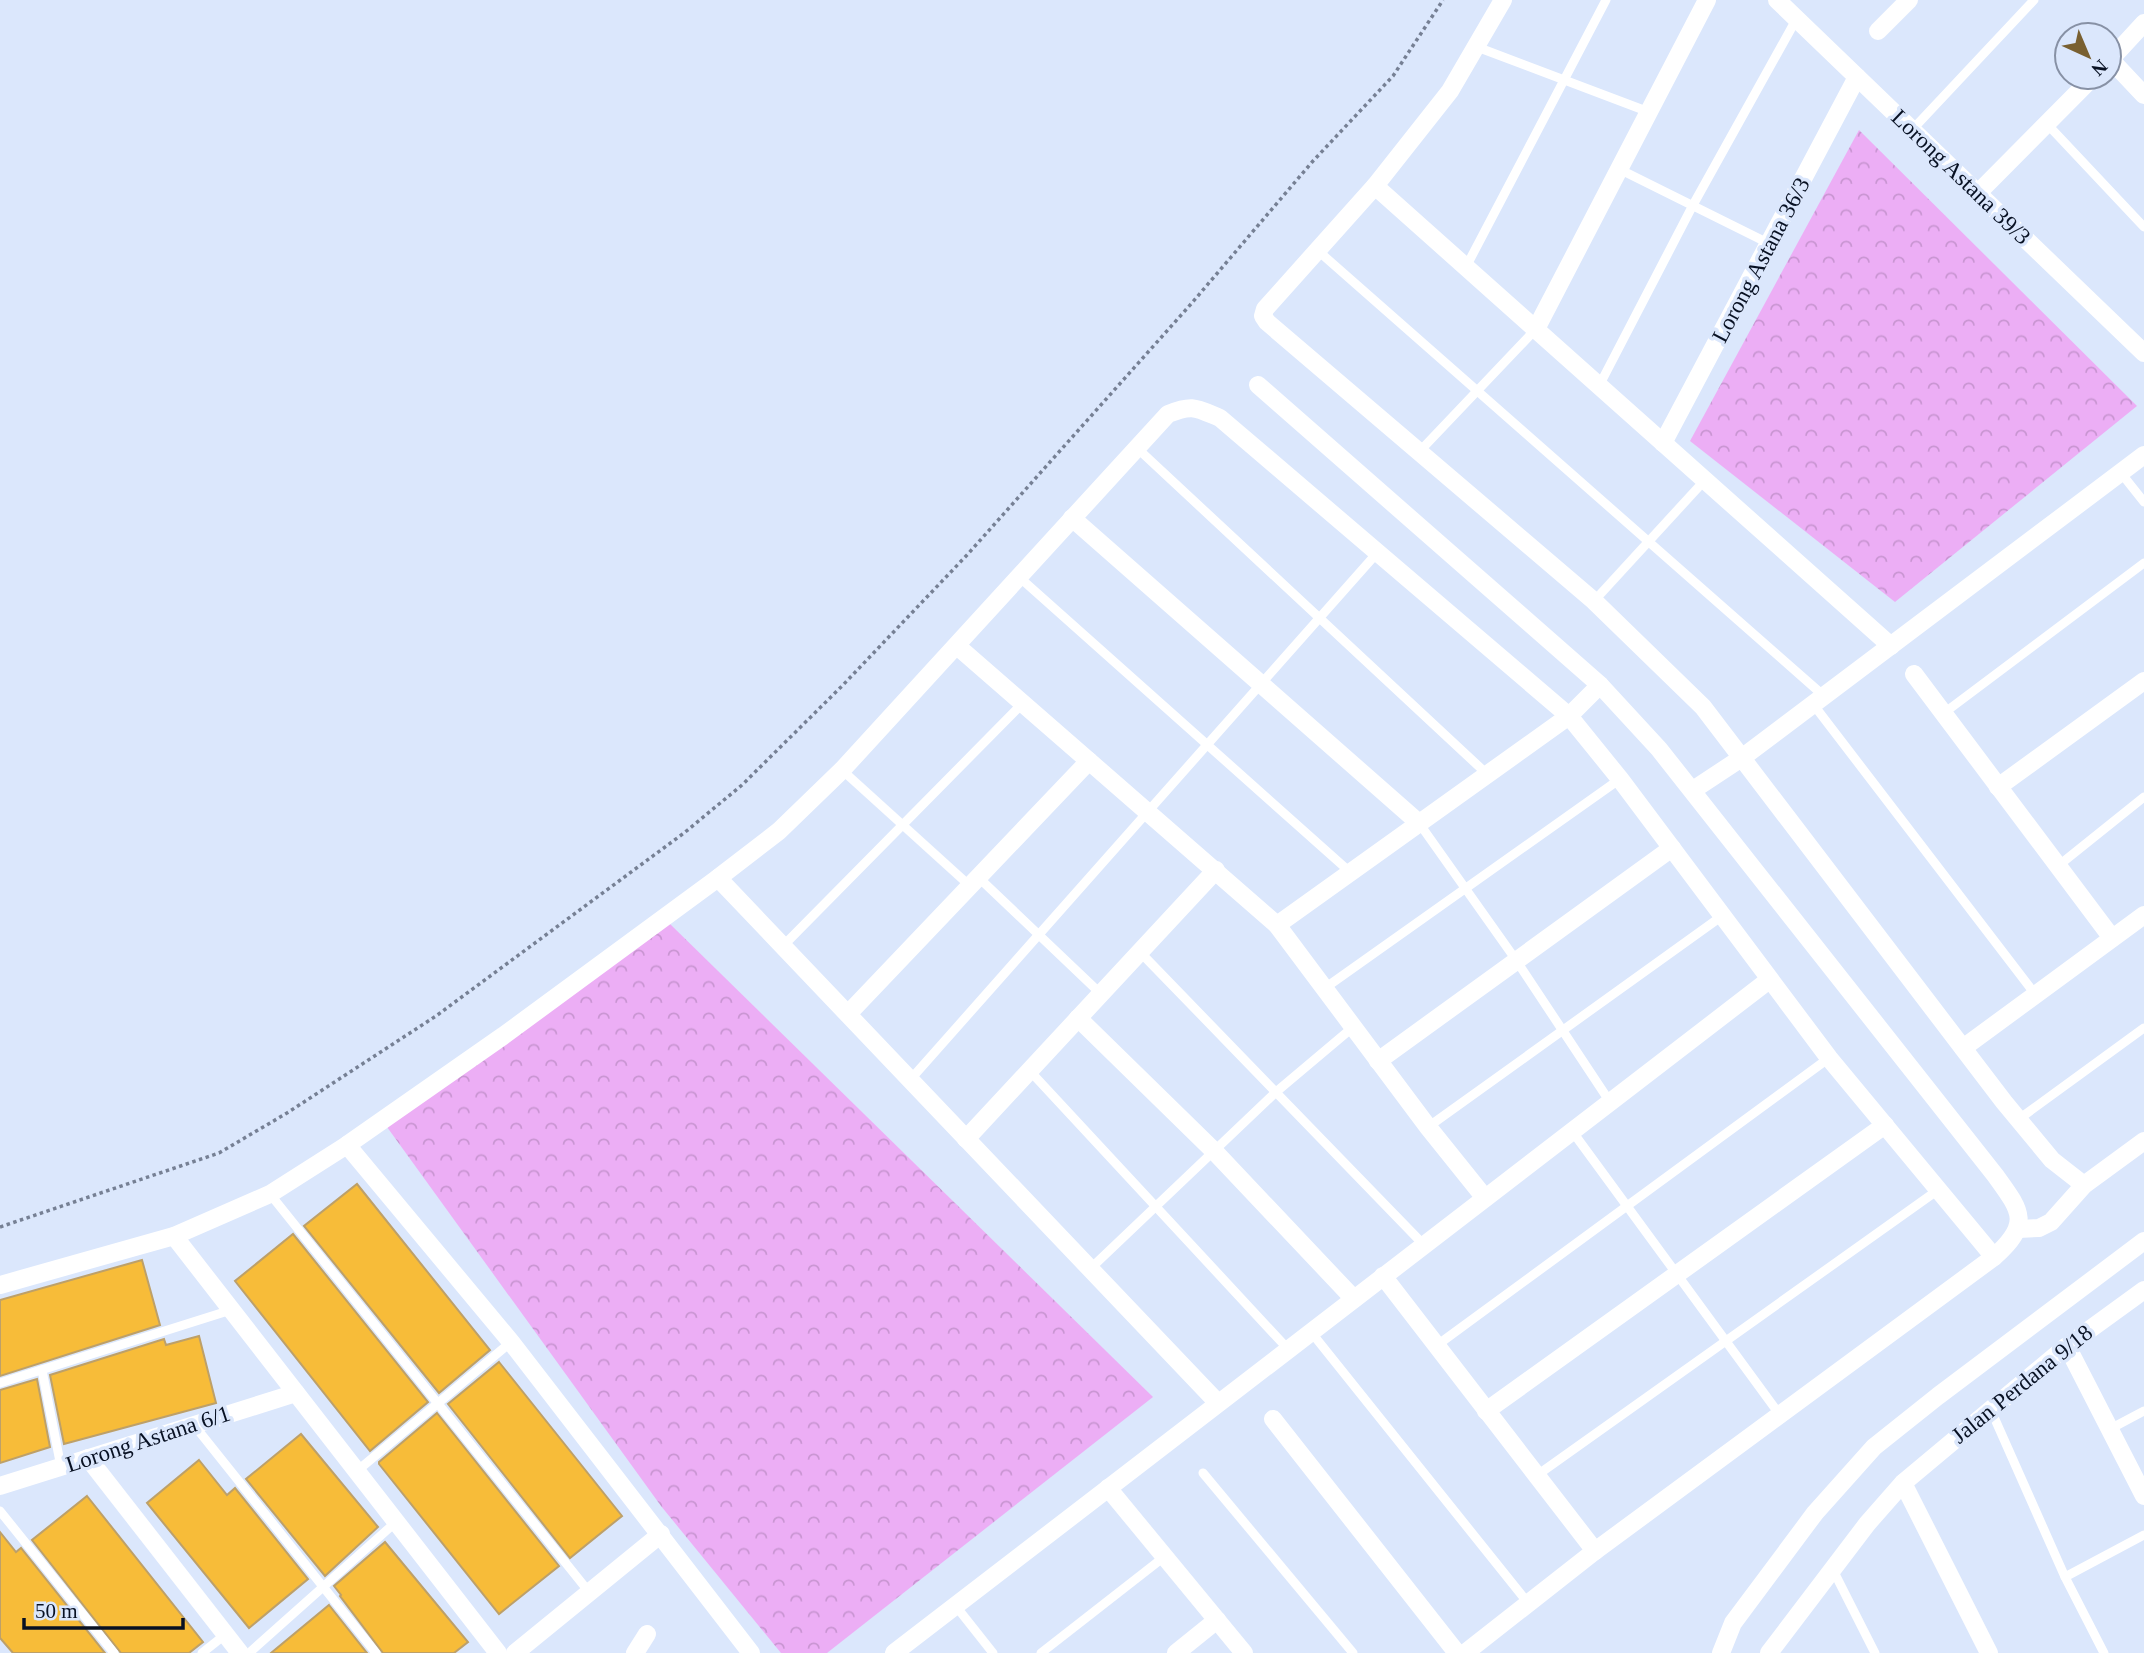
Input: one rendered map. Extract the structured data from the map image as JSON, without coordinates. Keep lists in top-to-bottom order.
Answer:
{
  "streets": {
    "street": [
      "Lorong Astana 39/3",
      "Lorong Astana 36/3",
      "Jalan Perdana 9/18",
      "Lorong Astana 6/1"
    ]
  },
  "crossings": [
    ["Lorong Astana 39/3", "Lorong Astana 36/3"]
  ],
  "scale_bar": "50 m",
  "north": "bottom right"
}
